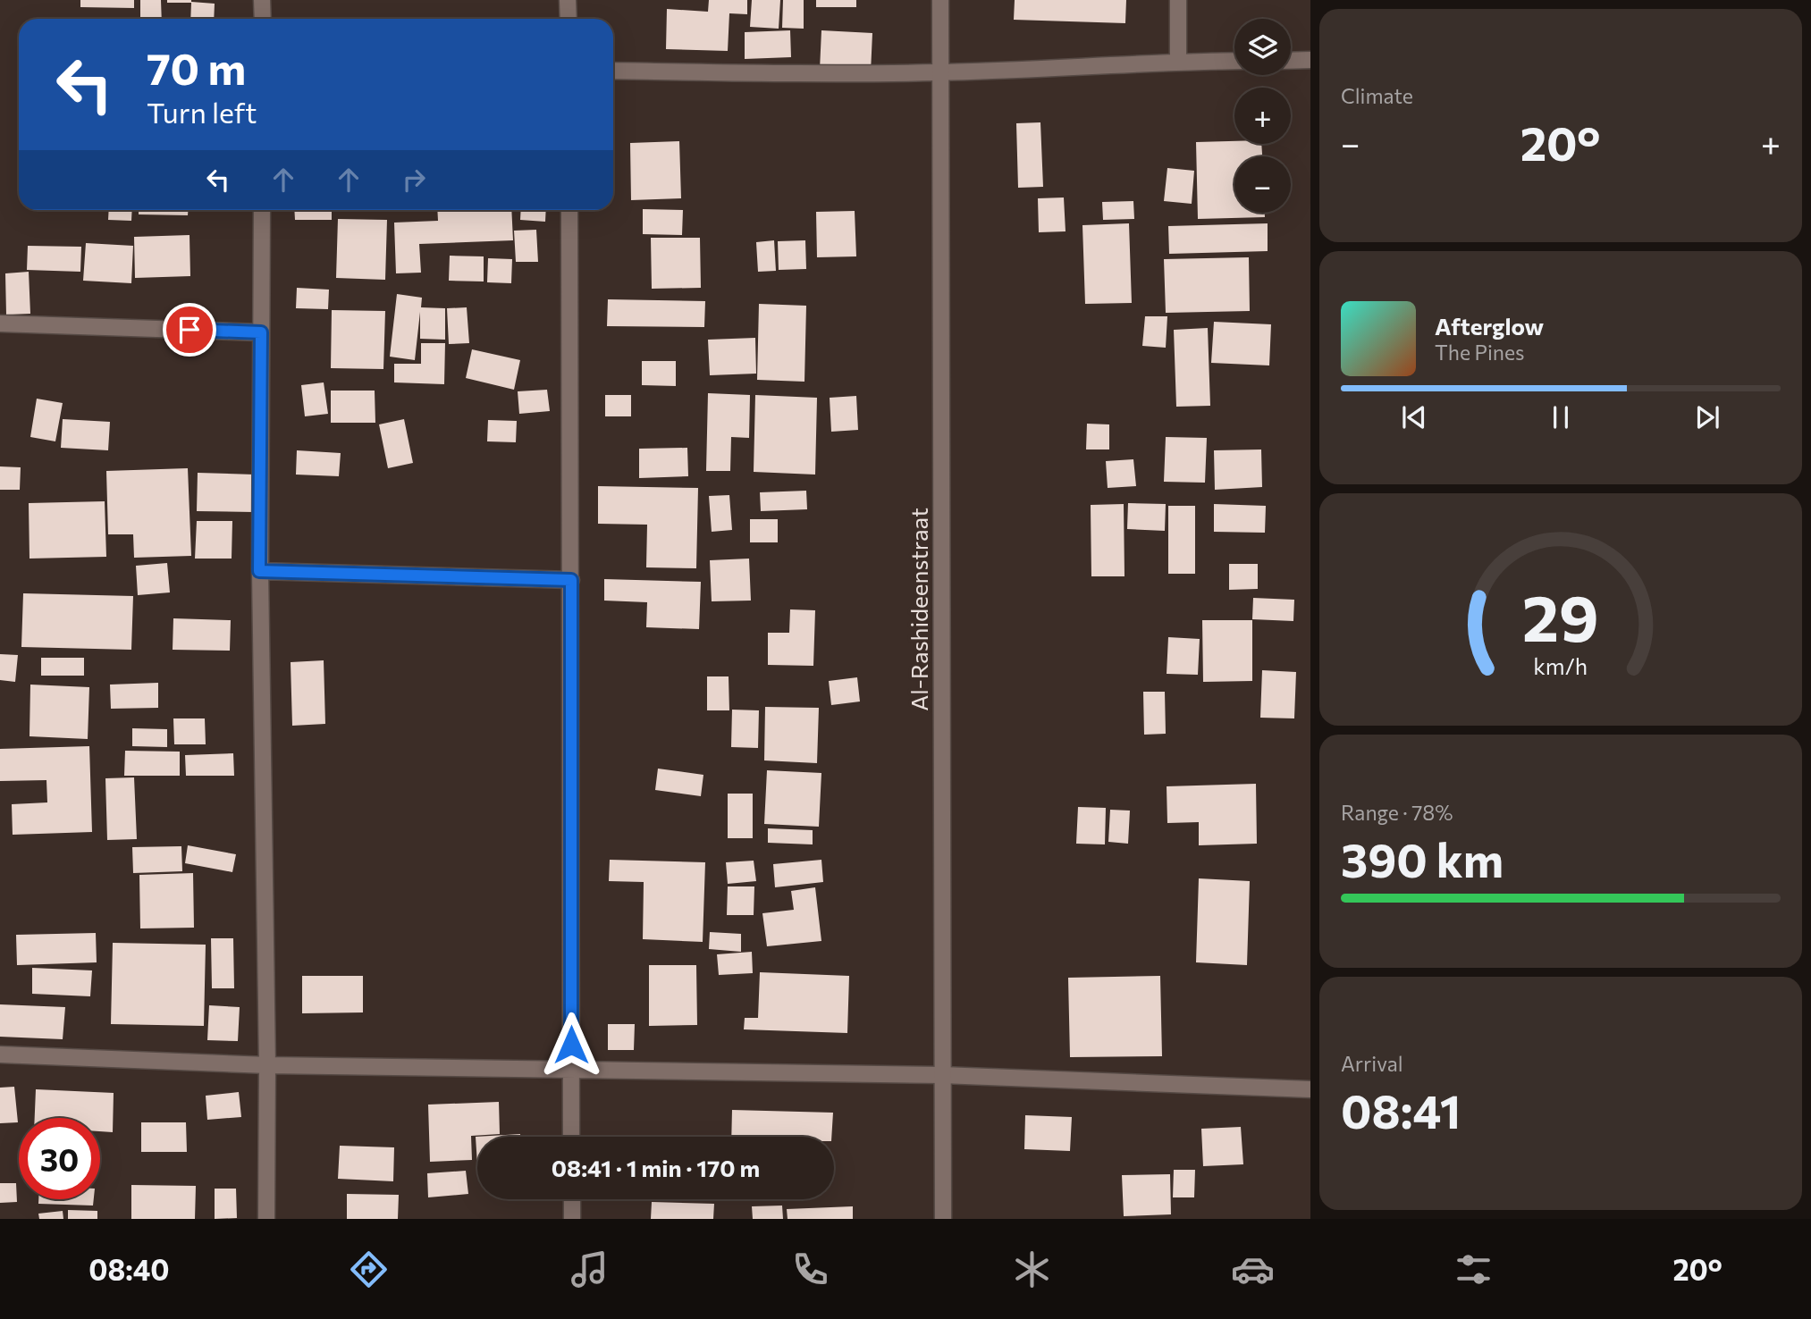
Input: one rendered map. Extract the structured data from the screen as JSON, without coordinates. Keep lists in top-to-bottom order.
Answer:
{
  "streets": {
    "street": ["Al-Rashideenstraat"]
  },
  "page": {
    "tile": [
      "Climate",
      ["Range · 78%", "390 km"],
      ["Arrival", "08:41"]
    ],
    "map_buttons": ["+", "−"],
    "turn": ["70 m", "Turn left"],
    "heat": ["−", "20°", "+"],
    "song": ["Afterglow", "The Pines"],
    "limit": "30",
    "trip": "08:41 · 1 min · 170 m",
    "tabs": ["08:40", "20°"],
    "gauge": ["29", "km/h"]
  }
}
